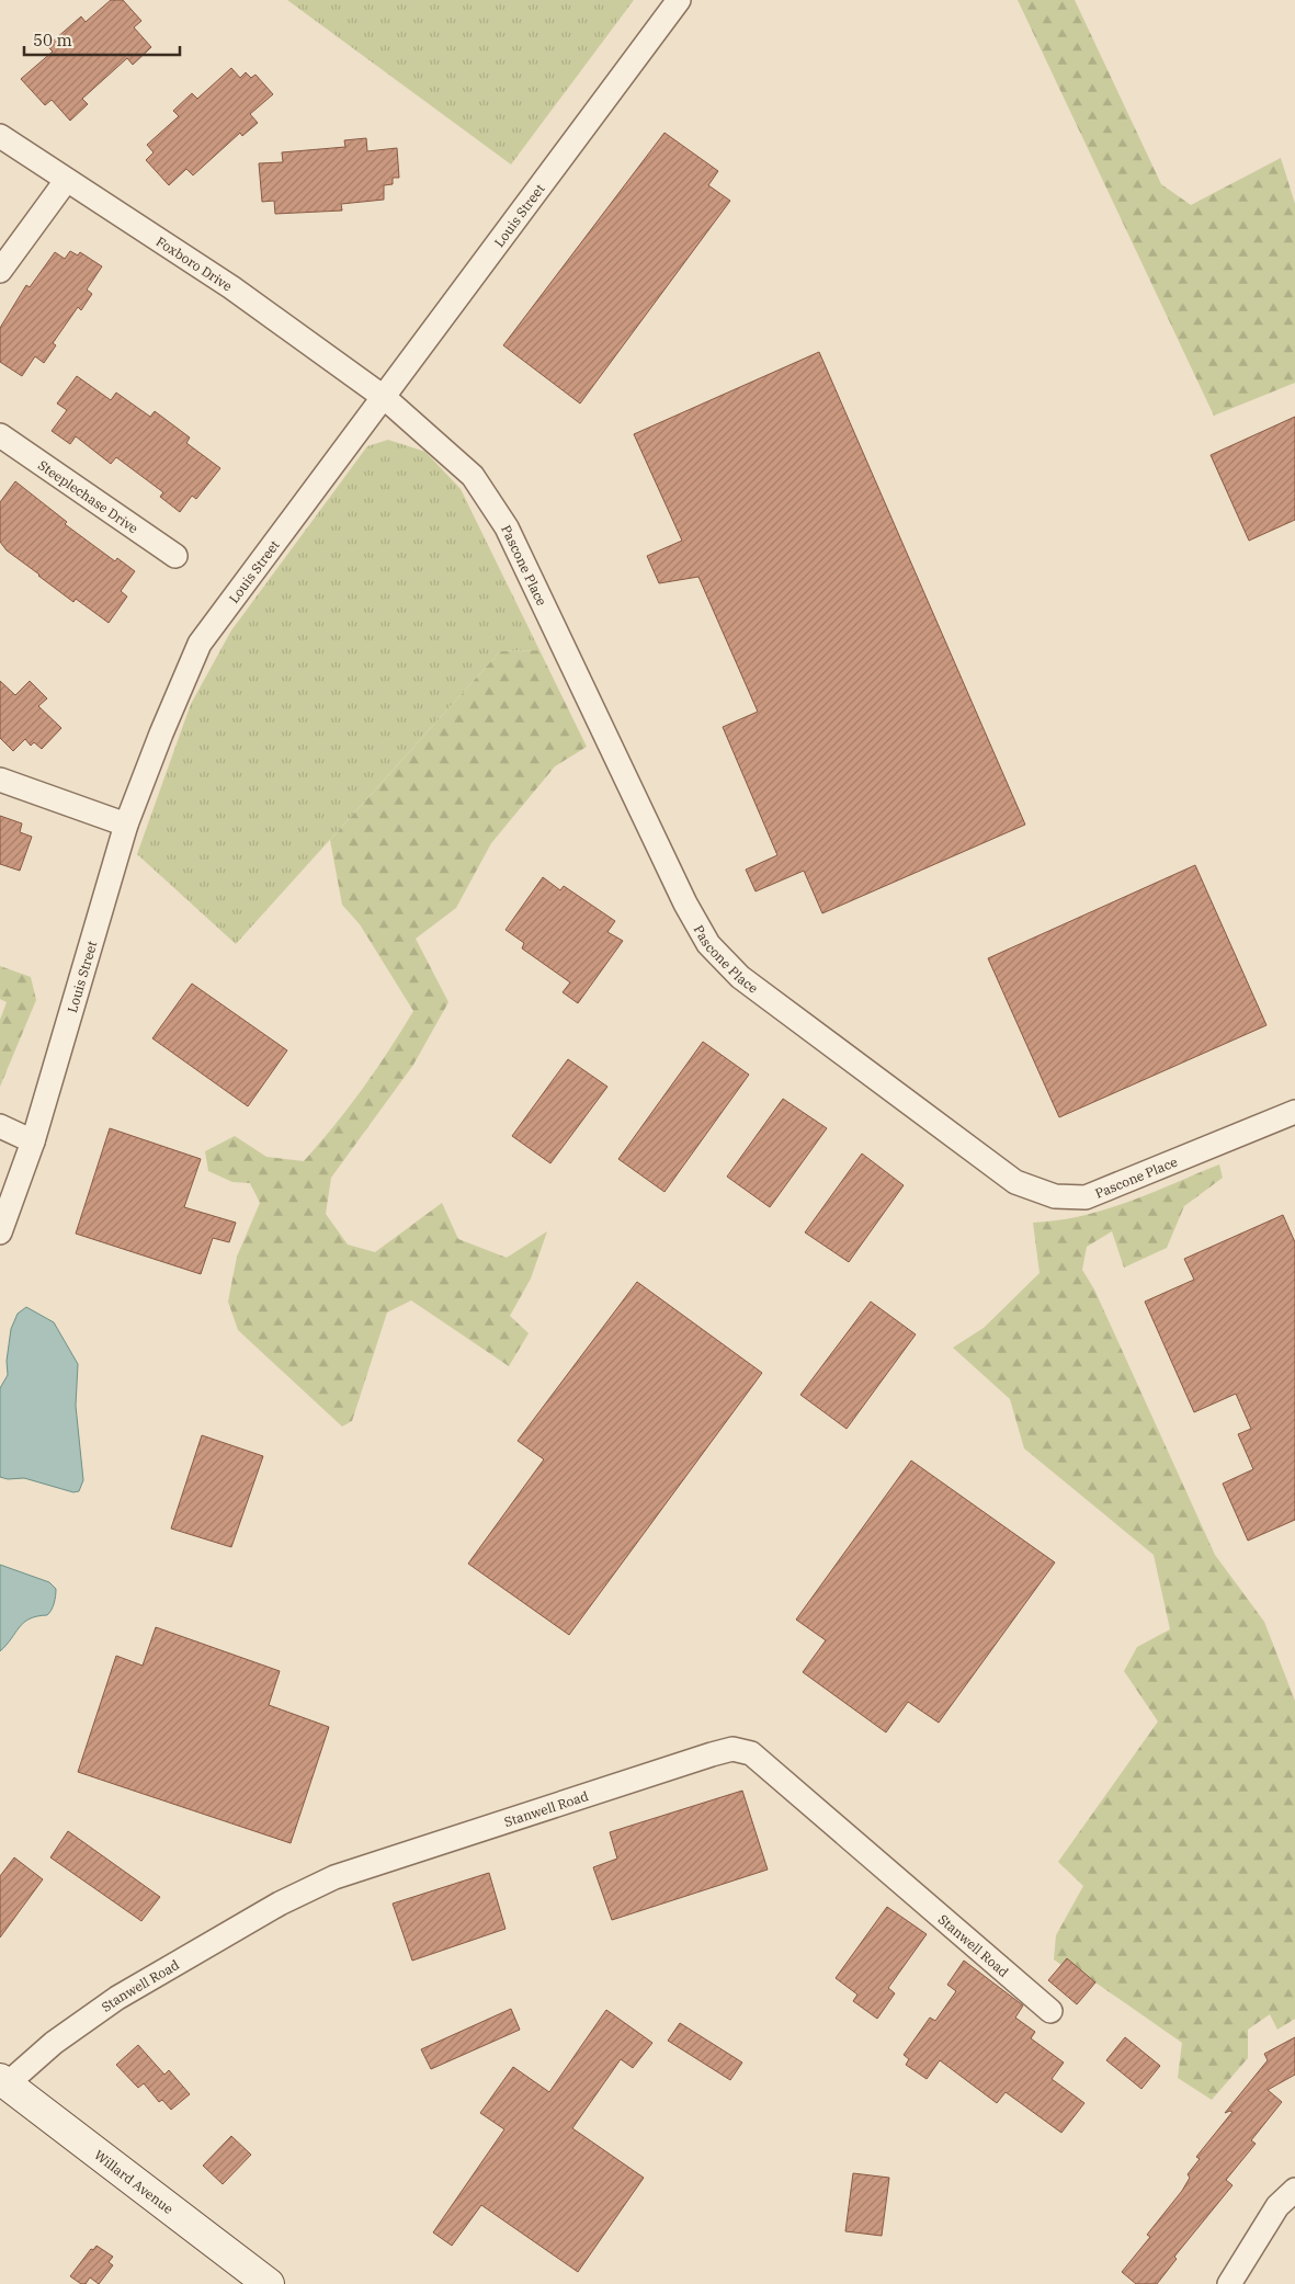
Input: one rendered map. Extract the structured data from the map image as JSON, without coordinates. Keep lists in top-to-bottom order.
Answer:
{
  "streets": {
    "main road": ["Willard Avenue"],
    "street": [
      "Louis Street",
      "Foxboro Drive",
      "Steeplechase Drive",
      "Pascone Place",
      "Stanwell Road"
    ]
  },
  "crossings": [
    ["Louis Street", "Foxboro Drive"],
    ["Louis Street", "Pascone Place"],
    ["Foxboro Drive", "Pascone Place"],
    ["Stanwell Road", "Willard Avenue"]
  ],
  "scale_bar": "50 m"
}
